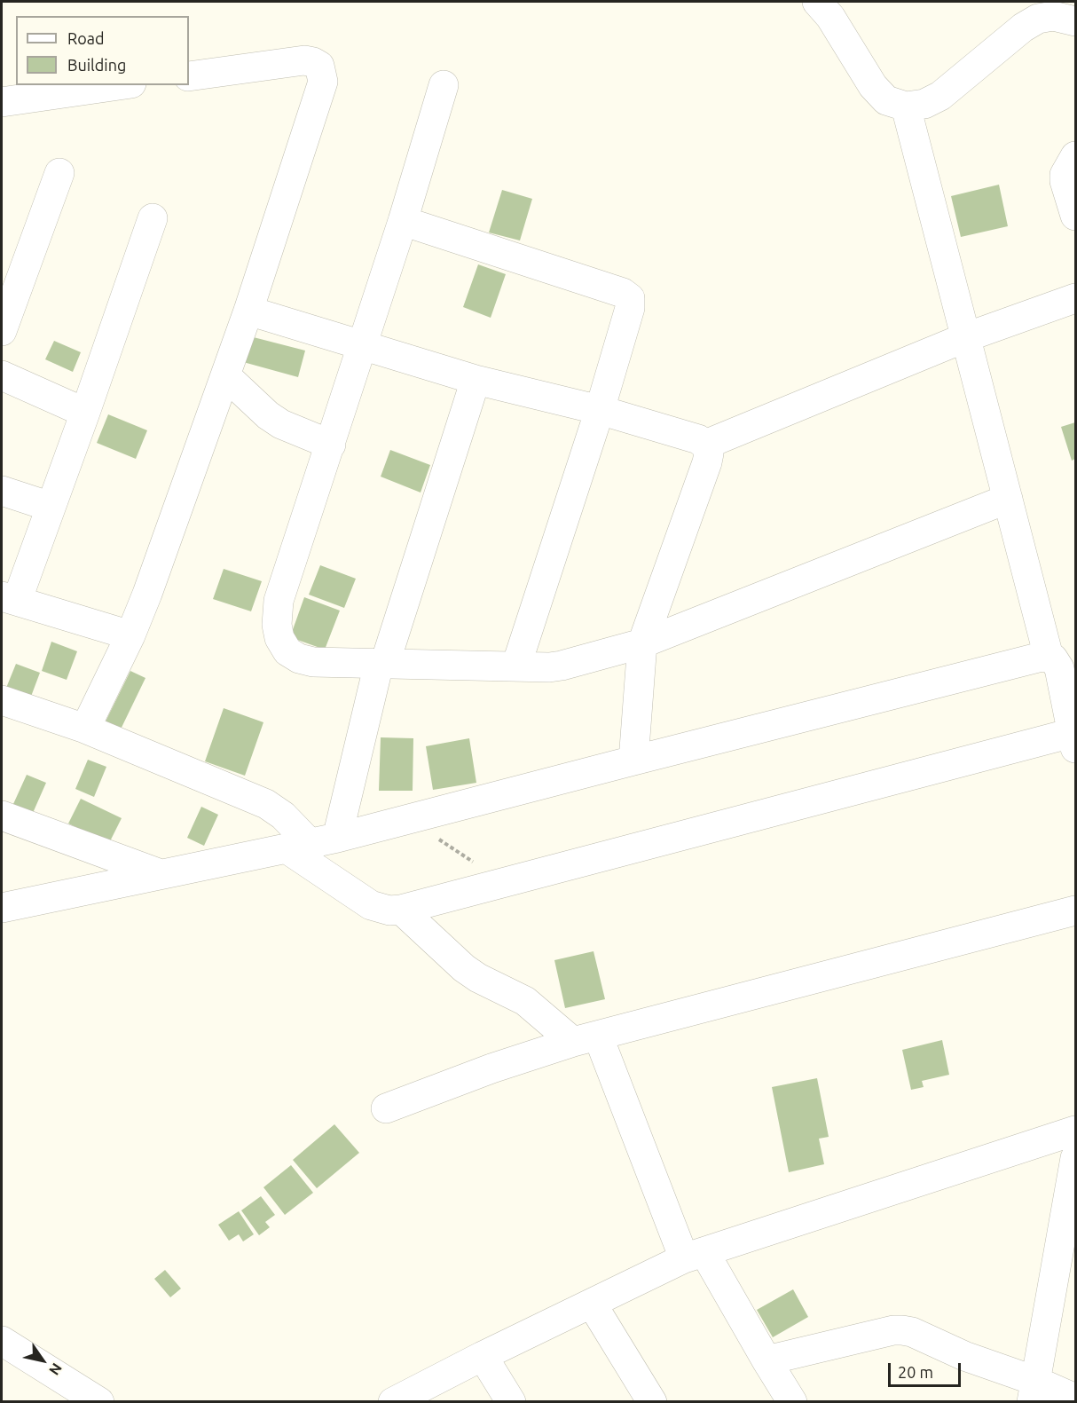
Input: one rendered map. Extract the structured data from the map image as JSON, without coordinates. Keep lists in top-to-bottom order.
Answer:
{
  "legend": ["Road", "Building"],
  "scale_bar": "20 m",
  "north": "bottom right"
}
